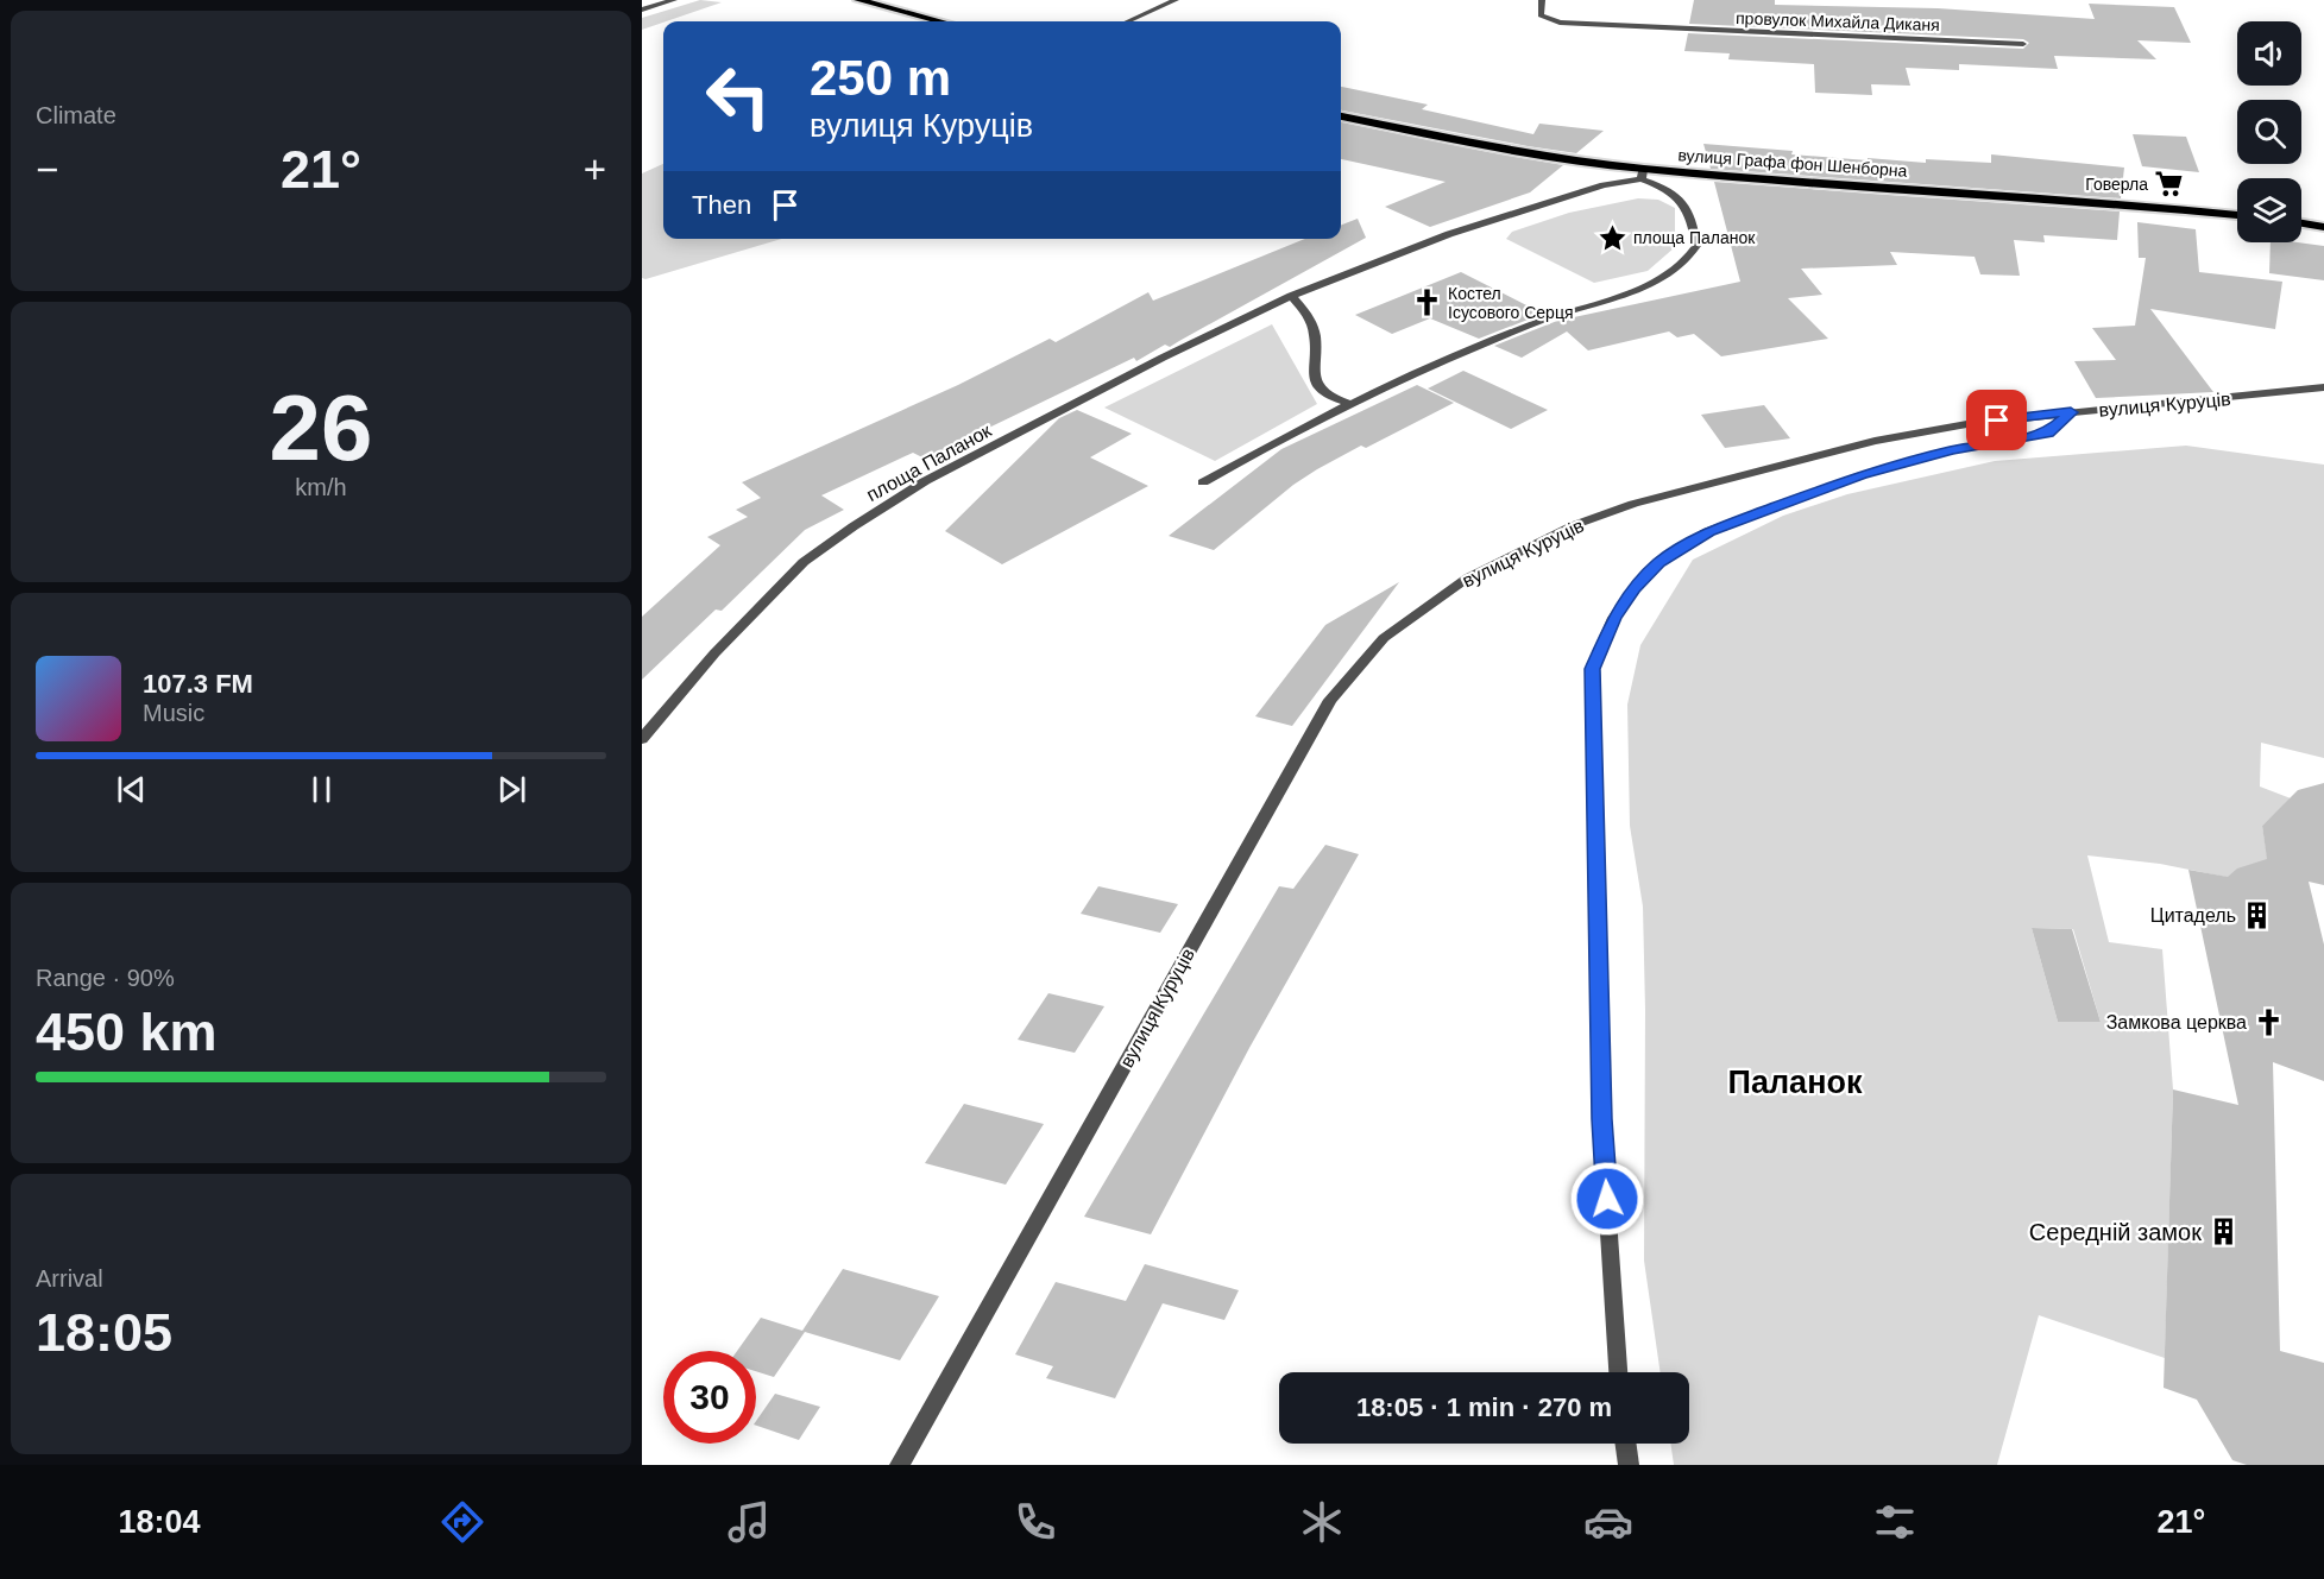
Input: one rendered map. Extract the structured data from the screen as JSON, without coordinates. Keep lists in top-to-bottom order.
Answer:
{
  "streets": {
    "highway": ["вулиця Графа фон Шенборна"],
    "street": ["провулок Михайла Диканя", "вулиця Куруців", "площа Паланок"]
  },
  "crossings": [
    ["вулиця Графа фон Шенборна", "площа Паланок"]
  ],
  "districts": ["Паланок"],
  "places": {
    "supermarket": ["Говерла"],
    "place": ["площа Паланок"],
    "church": ["Костел Ісусового Серця", "Замкова церква"],
    "building": ["Цитадель", "Середній замок"]
  },
  "page": {
    "tile": [
      "Climate",
      ["26", "km/h"],
      ["Range · 90%", "450 km"],
      ["Arrival", "18:05"]
    ],
    "turn": ["250 m", "вулиця Куруців"],
    "heat": ["−", "21°", "+"],
    "then": "Then",
    "song": ["107.3 FM", "Music"],
    "limit": "30",
    "trip": "18:05 · 1 min · 270 m",
    "tabs": ["18:04", "21°"]
  }
}
